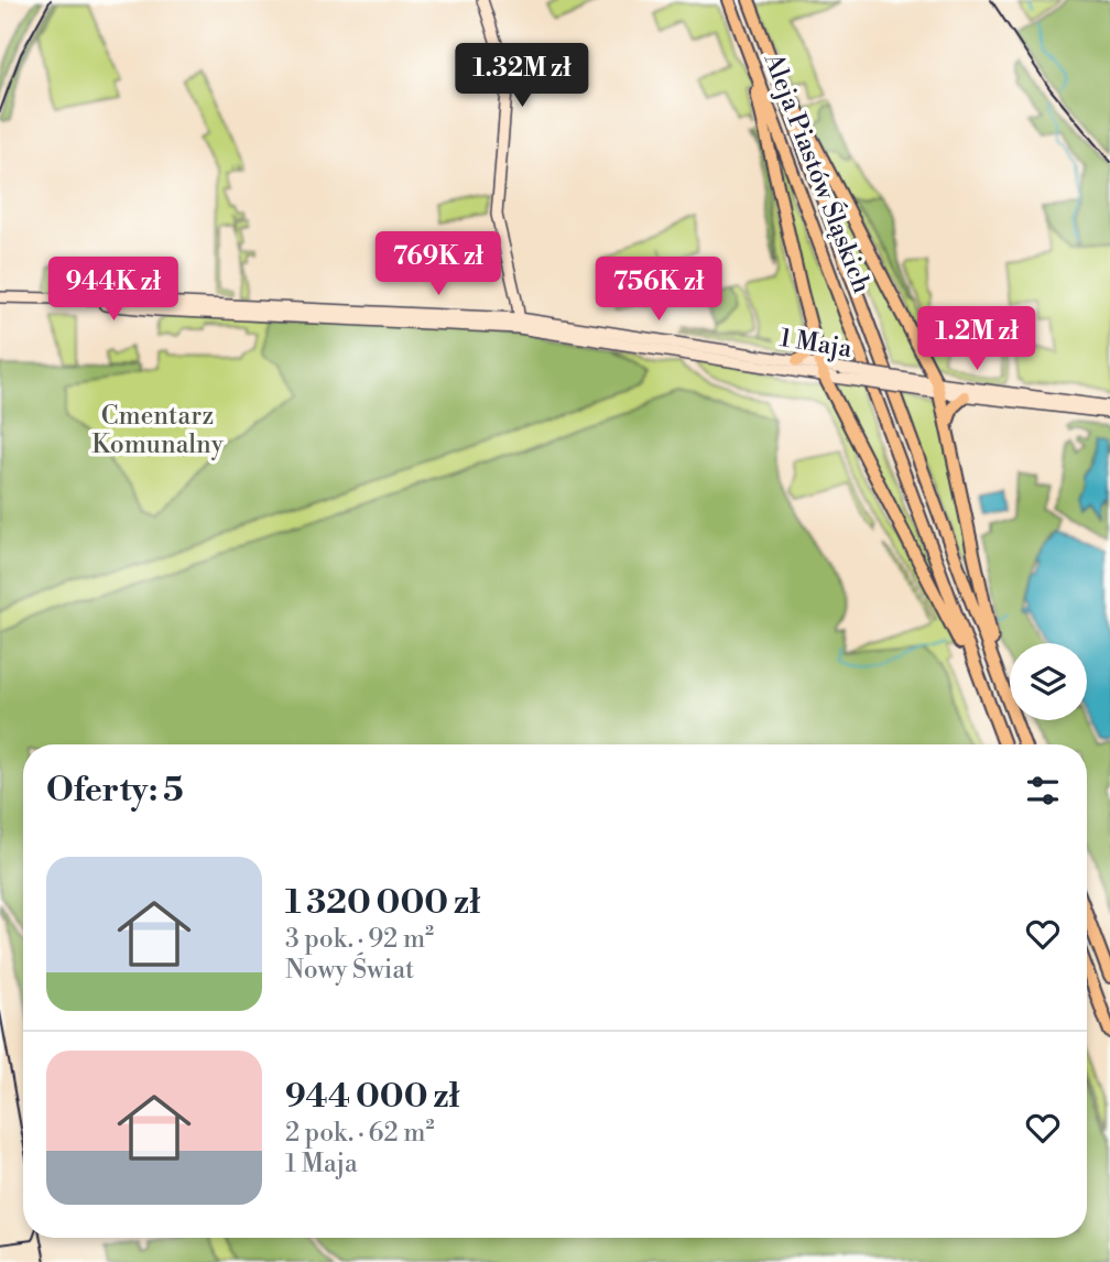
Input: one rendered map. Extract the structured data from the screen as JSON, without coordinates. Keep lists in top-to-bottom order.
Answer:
{
  "streets": {
    "highway": ["Aleja Piastów Śląskich"],
    "main road": ["1 Maja"]
  },
  "parks": ["Cmentarz Komunalny"],
  "page": {
    "price": [
      "1.32M zł",
      "769K zł",
      "944K zł",
      "756K zł",
      "1.2M zł"
    ],
    "heading": "Oferty: 5",
    "list": [
      {
        "name": "1 320 000 zł",
        "note": "3 pok. · 92 m² · Nowy Świat"
      },
      {
        "name": "944 000 zł",
        "note": "2 pok. · 62 m² · 1 Maja"
      }
    ]
  }
}
